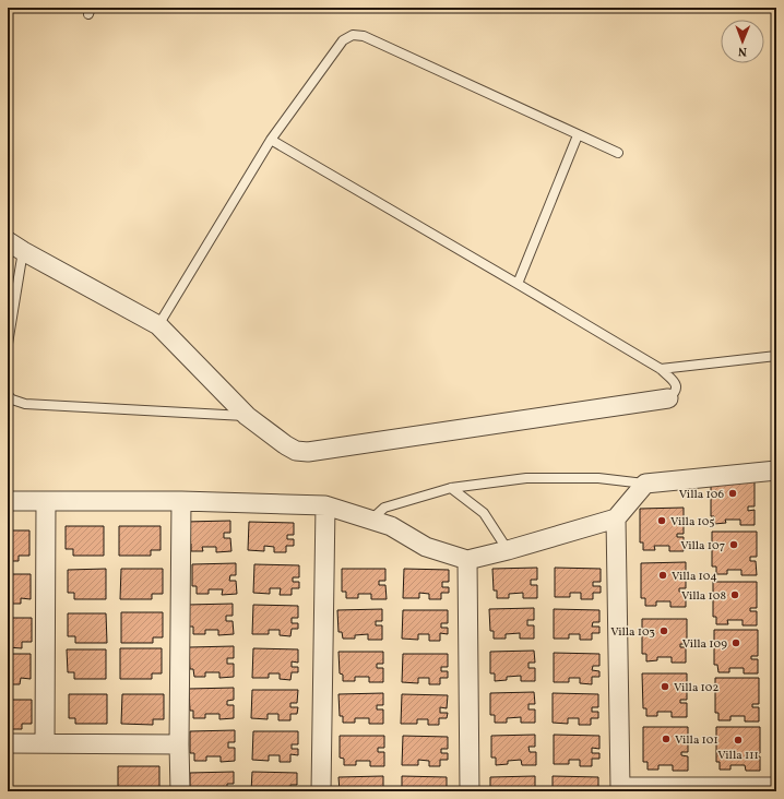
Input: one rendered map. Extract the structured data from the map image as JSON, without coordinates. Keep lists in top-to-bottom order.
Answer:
{
  "places": [
    "Villa 106",
    "Villa 105",
    "Villa 107",
    "Villa 104",
    "Villa 108",
    "Villa 103",
    "Villa 109",
    "Villa 102",
    "Villa 101",
    "Villa 111"
  ],
  "north": "bottom"
}
